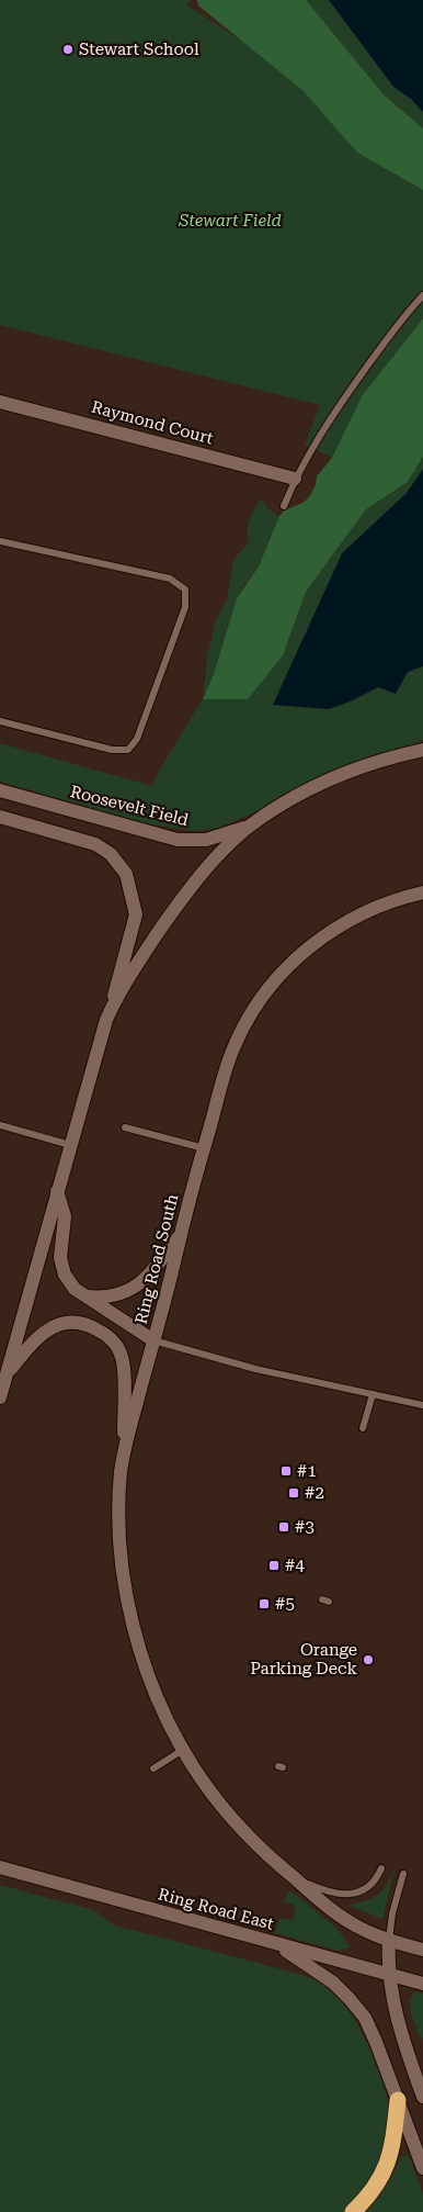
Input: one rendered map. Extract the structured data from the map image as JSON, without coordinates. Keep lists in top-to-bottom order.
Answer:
{
  "streets": {
    "street": [
      "Raymond Court",
      "Roosevelt Field",
      "Ring Road South",
      "Ring Road East"
    ]
  },
  "parks": ["Stewart Field"],
  "places": {
    "other": ["Stewart School", "Orange Parking Deck"],
    "transit": [
      "#1",
      "#2",
      "#3",
      "#4",
      "#5"
    ]
  }
}
